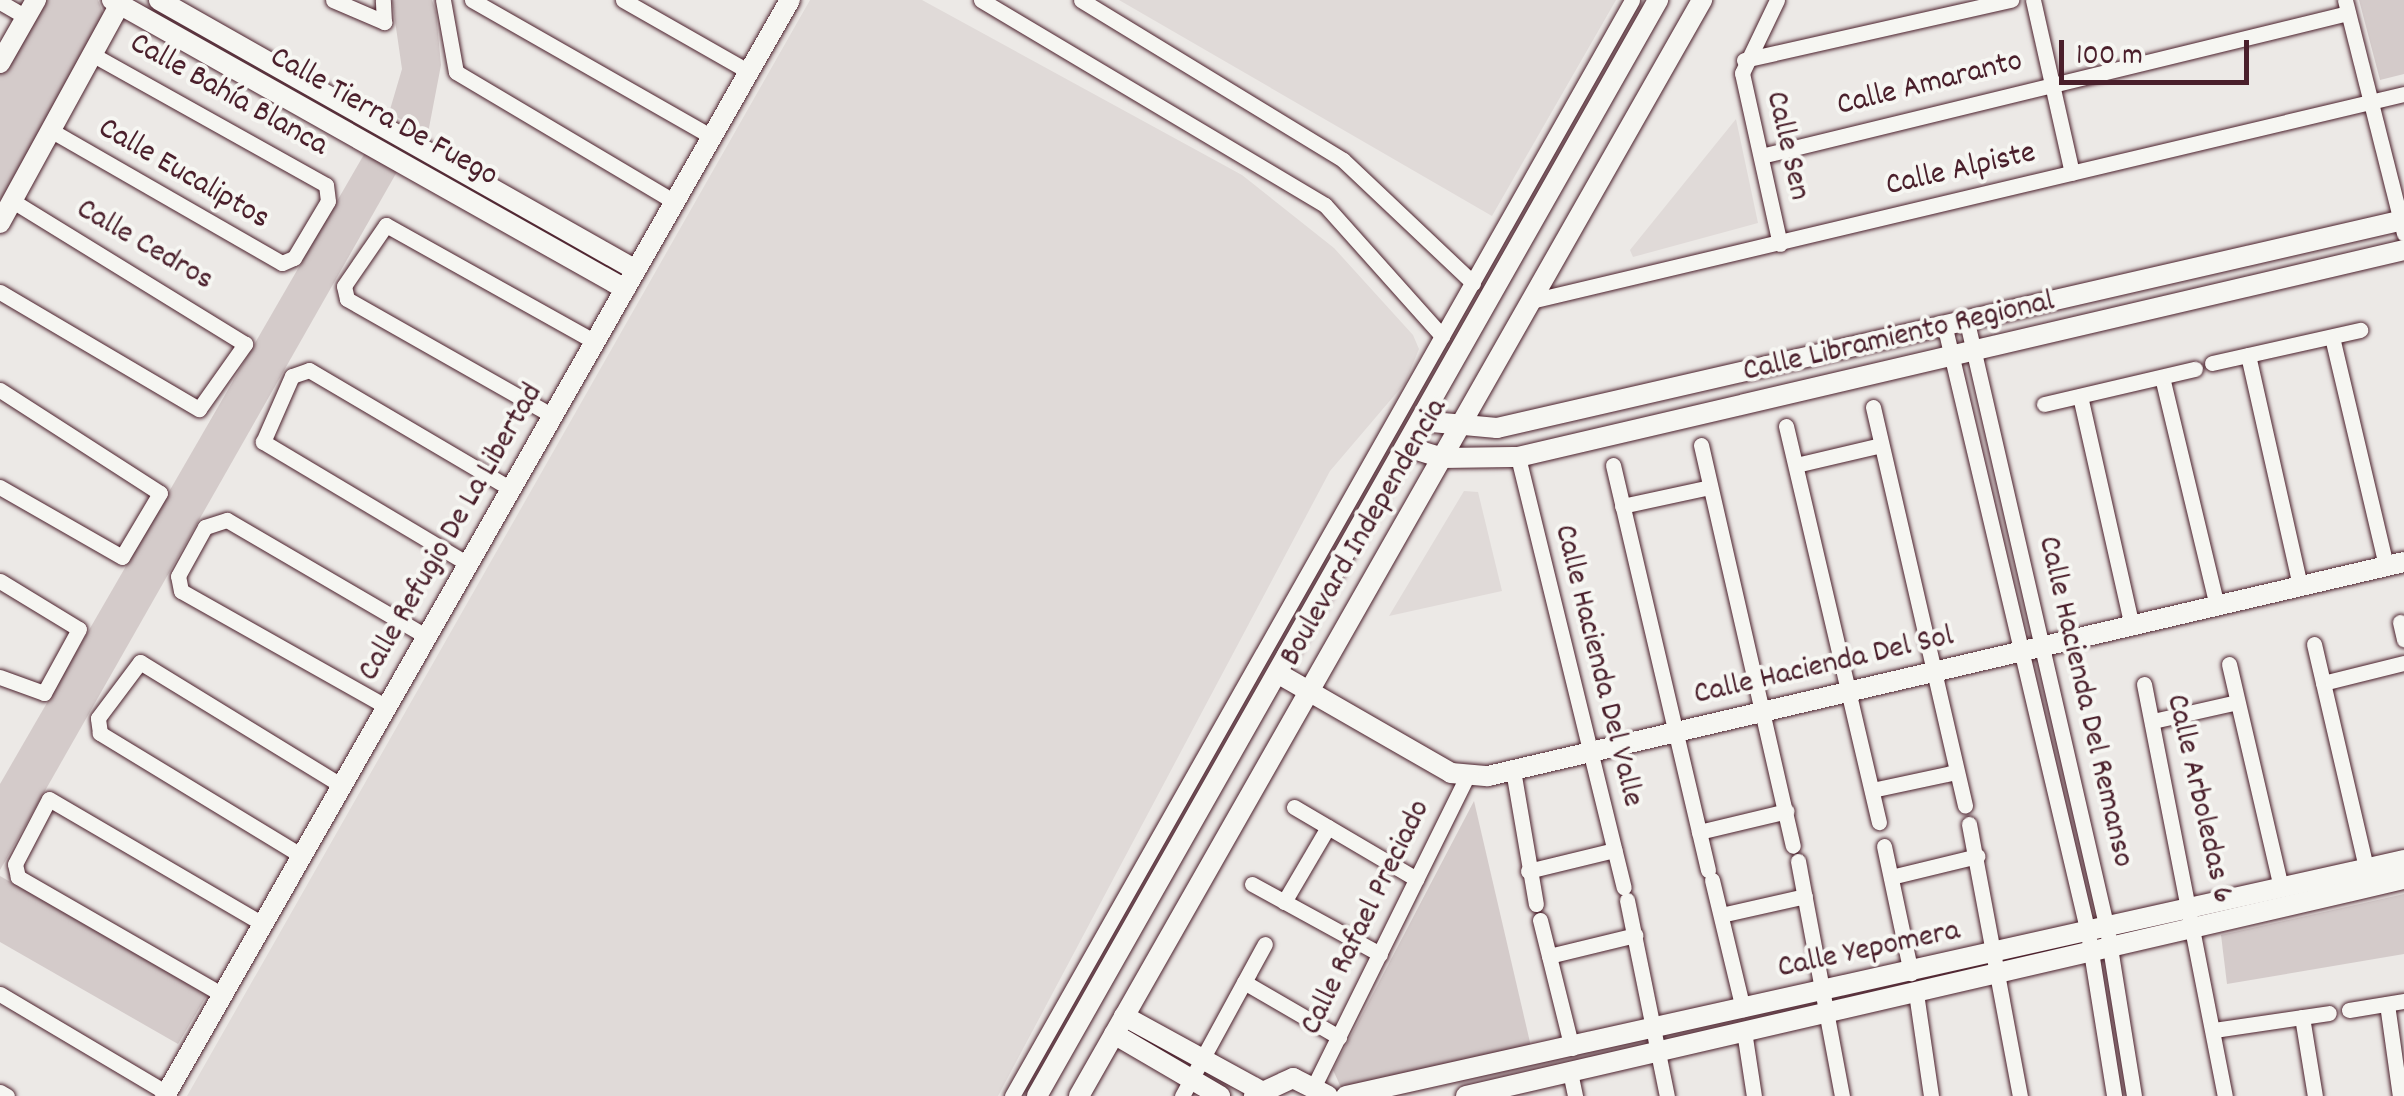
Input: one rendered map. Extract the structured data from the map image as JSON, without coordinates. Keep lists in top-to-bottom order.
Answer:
{
  "streets": {
    "street": [
      "Calle Amaranto",
      "Calle Bahía Blanca",
      "Calle Tierra De Fuego",
      "Calle Sen",
      "Calle Alpiste",
      "Calle Eucaliptos",
      "Calle Cedros",
      "Calle Libramiento Regional",
      "Calle Refugio De La Libertad",
      "Boulevard Independencia",
      "Calle Hacienda Del Valle",
      "Calle Hacienda Del Sol",
      "Calle Hacienda Del Remanso",
      "Calle Arboledas 6",
      "Calle Rafael Preciado",
      "Calle Yepomera"
    ]
  },
  "crossings": [
    ["Calle Amaranto", "Calle Sen"],
    ["Calle Bahía Blanca", "Calle Eucaliptos"],
    ["Calle Tierra De Fuego", "Calle Refugio De La Libertad"],
    ["Calle Sen", "Calle Alpiste"],
    ["Calle Alpiste", "Boulevard Independencia"],
    ["Calle Libramiento Regional", "Boulevard Independencia"],
    ["Calle Libramiento Regional", "Calle Hacienda Del Valle"],
    ["Calle Libramiento Regional", "Calle Hacienda Del Remanso"],
    ["Calle Hacienda Del Valle", "Calle Hacienda Del Sol"],
    ["Calle Hacienda Del Valle", "Calle Yepomera"],
    ["Calle Hacienda Del Sol", "Calle Hacienda Del Remanso"],
    ["Calle Hacienda Del Sol", "Calle Rafael Preciado"],
    ["Calle Hacienda Del Remanso", "Calle Yepomera"],
    ["Calle Arboledas 6", "Calle Yepomera"]
  ],
  "scale_bar": "100 m"
}
